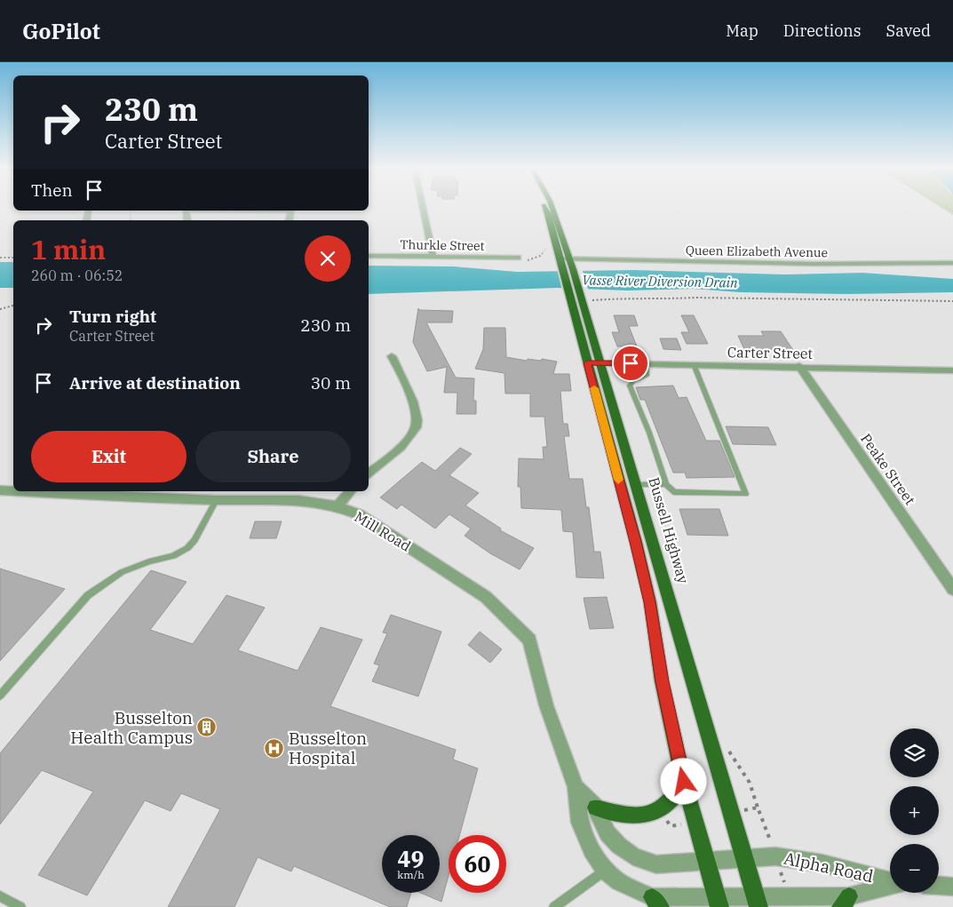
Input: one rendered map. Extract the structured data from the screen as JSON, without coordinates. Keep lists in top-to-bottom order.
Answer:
{
  "streets": {
    "main road": ["Bussell Highway"],
    "street": [
      "Thurkle Street",
      "Queen Elizabeth Avenue",
      "Carter Street",
      "Peake Street",
      "Mill Road",
      "Alpha Road"
    ]
  },
  "crossings": [
    ["Queen Elizabeth Avenue", "Bussell Highway"],
    ["Carter Street", "Peake Street"],
    ["Carter Street", "Bussell Highway"],
    ["Bussell Highway", "Mill Road"],
    ["Bussell Highway", "Alpha Road"],
    ["Mill Road", "Alpha Road"]
  ],
  "water": ["Vasse River Diversion Drain"],
  "places": {
    "building": ["Busselton Health Campus"],
    "hospital": ["Busselton Hospital"]
  },
  "page": {
    "header": "GoPilot",
    "nav": ["Map", "Directions", "Saved"],
    "turn": ["230 m", "Carter Street"],
    "then": "Then",
    "heading": ["1 min", "260 m · 06:52"],
    "list": [
      {
        "name": "Turn right",
        "note": "Carter Street",
        "value": "230 m"
      },
      {
        "name": "Arrive at destination",
        "value": "30 m"
      }
    ],
    "buttons": ["Exit", "Share"],
    "map_buttons": ["+", "−"],
    "speed": "49 km/h",
    "limit": "60"
  }
}
